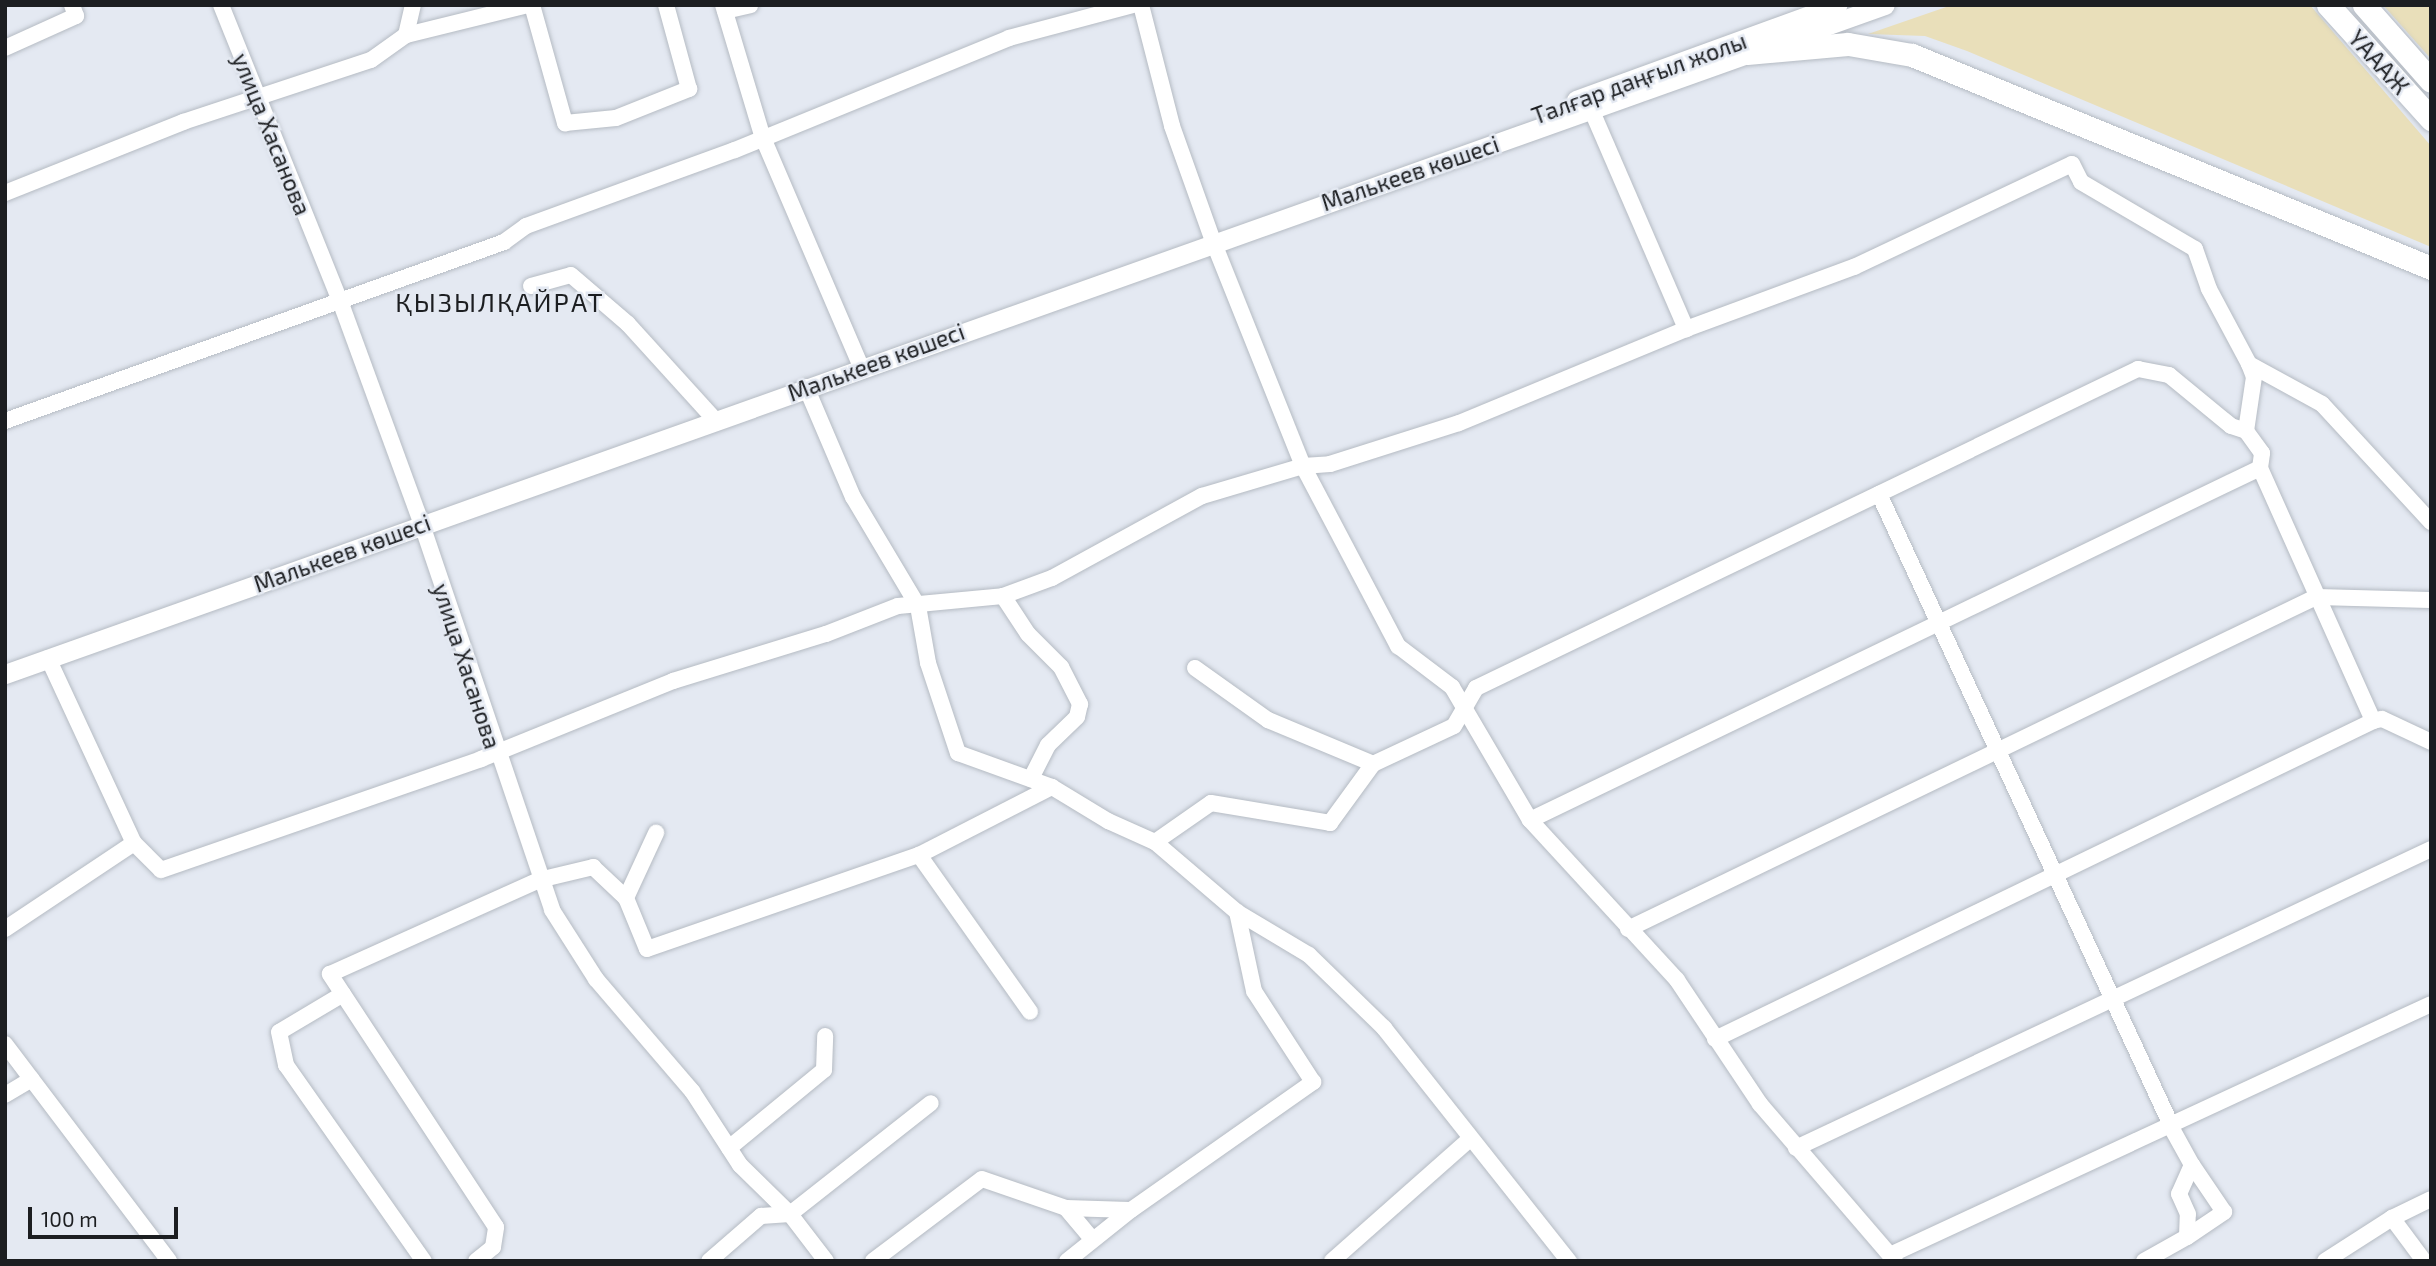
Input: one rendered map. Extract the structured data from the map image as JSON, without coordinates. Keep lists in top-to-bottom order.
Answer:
{
  "streets": {
    "highway": ["ҮАААЖ"],
    "main road": ["Талғар даңғыл жолы", "Малькеев көшесі"],
    "street": ["улица Хасанова"]
  },
  "crossings": [
    ["Талғар даңғыл жолы", "Малькеев көшесі"],
    ["улица Хасанова", "Малькеев көшесі"]
  ],
  "districts": ["ҚЫЗЫЛҚАЙРАТ"],
  "scale_bar": "100 m"
}
